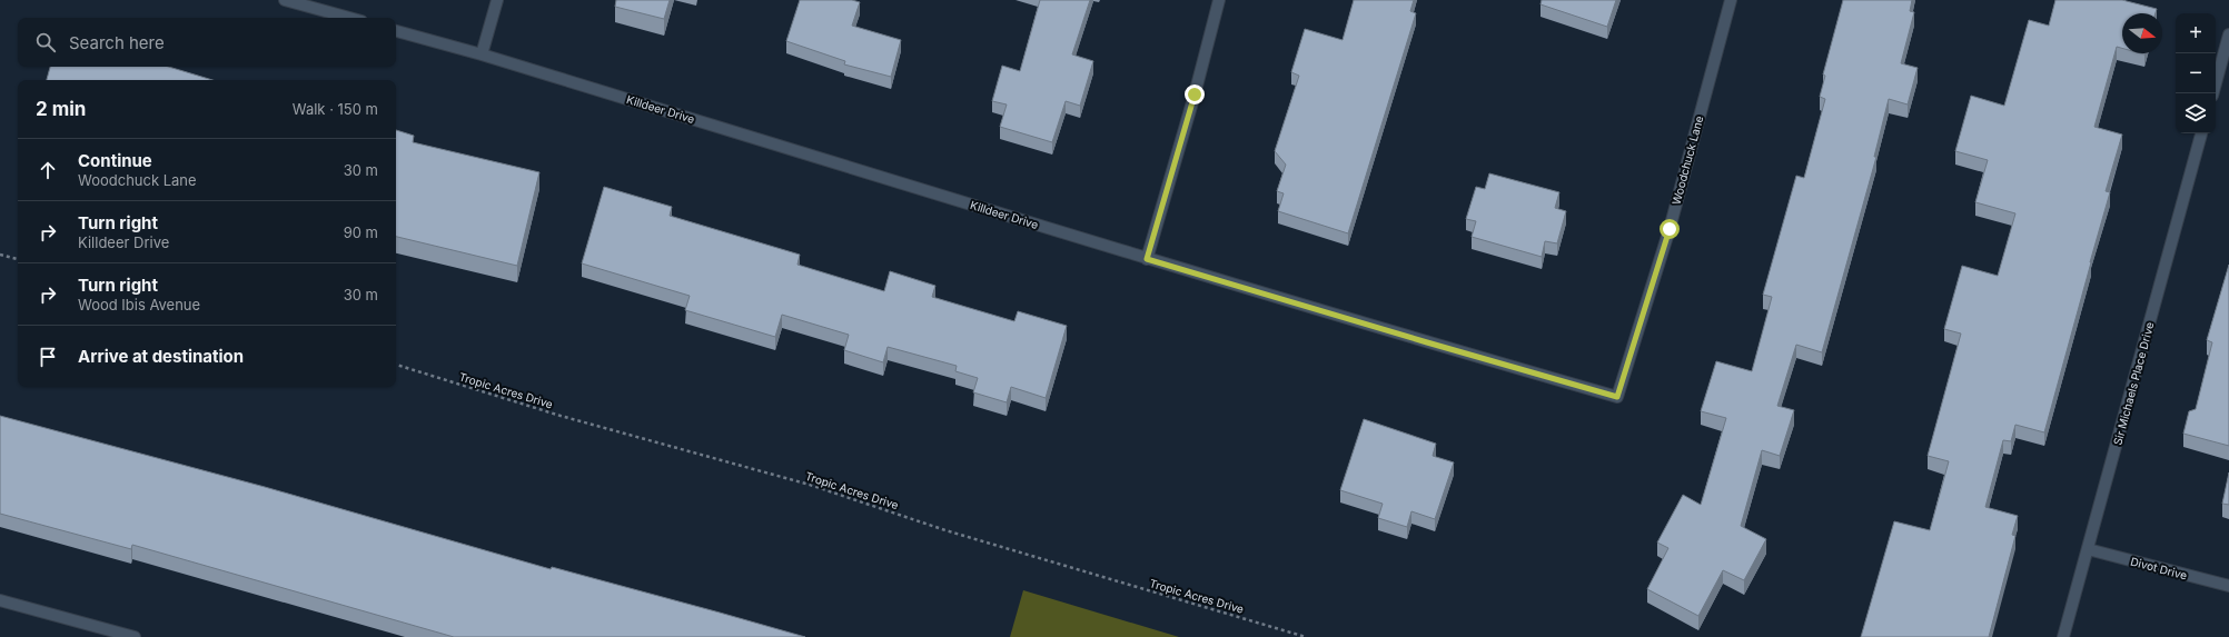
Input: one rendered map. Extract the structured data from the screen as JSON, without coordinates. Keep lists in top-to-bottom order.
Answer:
{
  "streets": {
    "street": [
      "Killdeer Drive",
      "Woodchuck Lane",
      "Sir Michaels Place Drive",
      "Divot Drive"
    ],
    "path": ["Tropic Acres Drive"]
  },
  "crossings": [
    ["Killdeer Drive", "Woodchuck Lane"],
    ["Sir Michaels Place Drive", "Divot Drive"]
  ],
  "north": "right",
  "page": {
    "map_buttons": ["+", "−"],
    "search": "Search here",
    "heading": ["2 min", "Walk · 150 m"],
    "list": [
      ["Continue", "Woodchuck Lane", "30 m"],
      ["Turn right", "Killdeer Drive", "90 m"],
      ["Turn right", "Wood Ibis Avenue", "30 m"],
      "Arrive at destination"
    ]
  }
}
